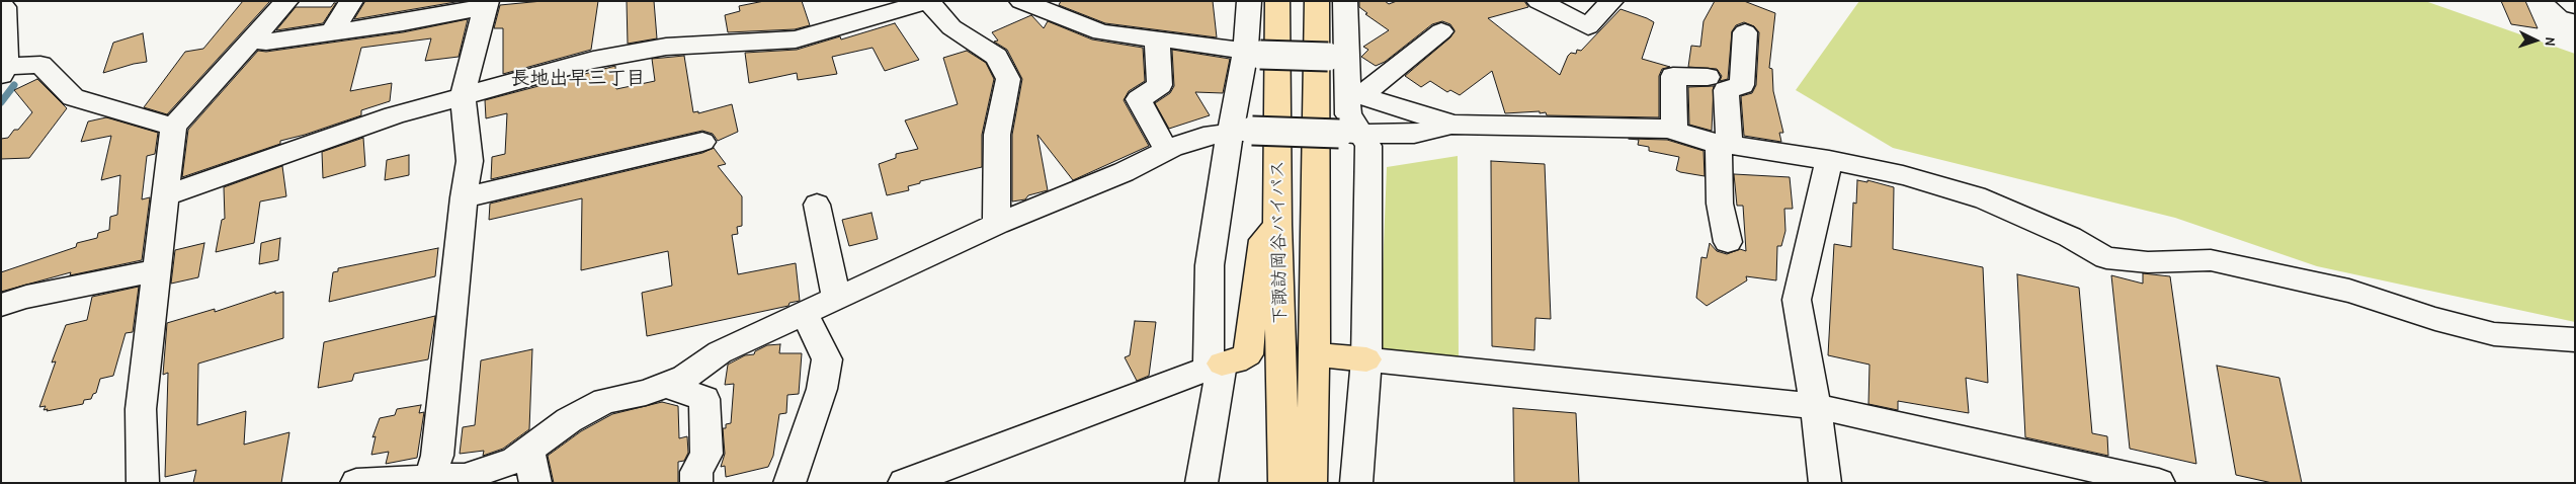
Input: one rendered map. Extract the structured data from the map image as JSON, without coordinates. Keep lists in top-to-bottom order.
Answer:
{
  "streets": {
    "highway": ["下諏訪岡谷バイパス"]
  },
  "districts": ["長地出早三丁目"],
  "north": "right"
}
